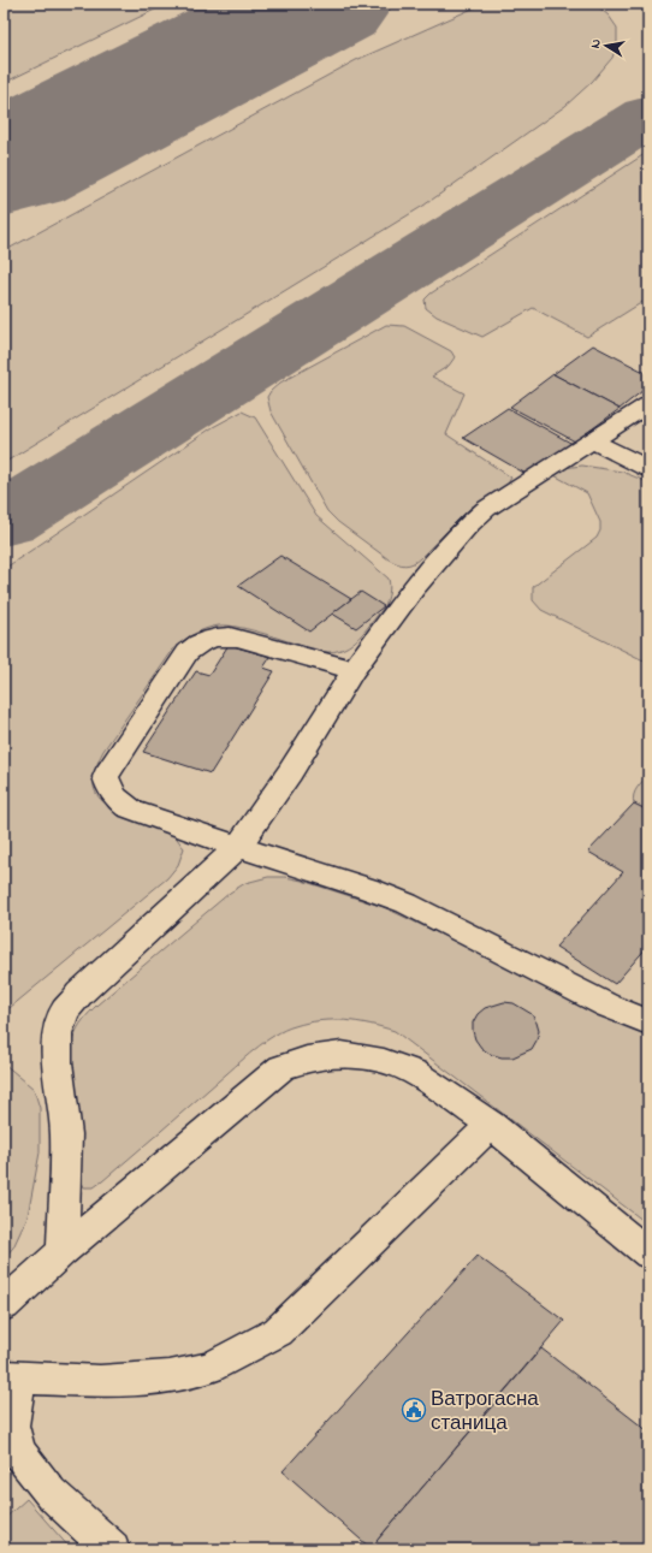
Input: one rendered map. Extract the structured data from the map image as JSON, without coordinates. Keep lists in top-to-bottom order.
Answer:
{
  "places": {
    "public building": ["Ватрогасна станица"]
  },
  "north": "left"
}
